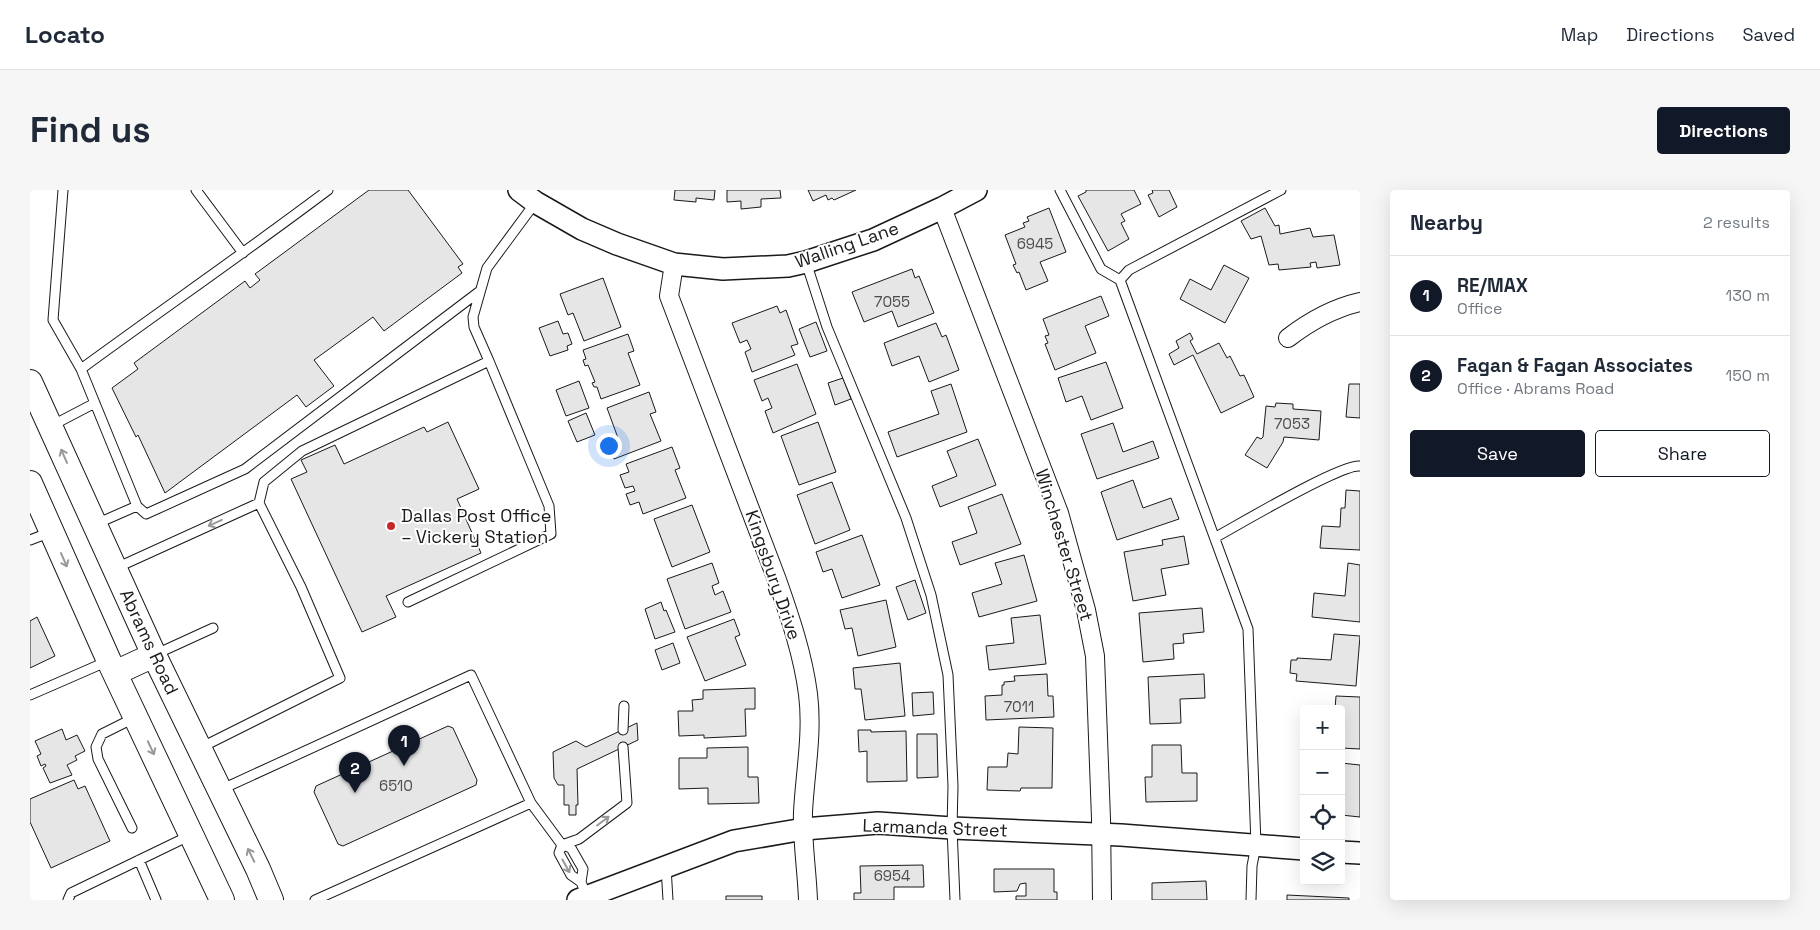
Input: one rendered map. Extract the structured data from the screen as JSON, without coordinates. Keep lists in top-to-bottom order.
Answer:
{
  "streets": {
    "main road": ["Abrams Road"],
    "street": [
      "Walling Lane",
      "Winchester Street",
      "Kingsbury Drive",
      "Larmanda Street"
    ]
  },
  "crossings": [
    ["Walling Lane", "Winchester Street"],
    ["Walling Lane", "Kingsbury Drive"],
    ["Winchester Street", "Larmanda Street"],
    ["Kingsbury Drive", "Larmanda Street"]
  ],
  "places": ["Dallas Post Office – Vickery Station"],
  "house_numbers": [
    "6945",
    "7055",
    "7053",
    "7011",
    "6510",
    "6954"
  ],
  "page": {
    "header": "Locato",
    "nav": ["Map", "Directions", "Saved"],
    "buttons": [
      "Directions",
      ["Save", "Share"]
    ],
    "title": "Find us",
    "heading": ["Nearby", "2 results"],
    "list": [
      {
        "mark": "1",
        "name": "RE/MAX",
        "note": "Office",
        "value": "130 m"
      },
      {
        "mark": "2",
        "name": "Fagan & Fagan Associates",
        "note": "Office · Abrams Road",
        "value": "150 m"
      }
    ],
    "map_buttons": ["+", "−"],
    "pins": ["1", "2"]
  }
}
